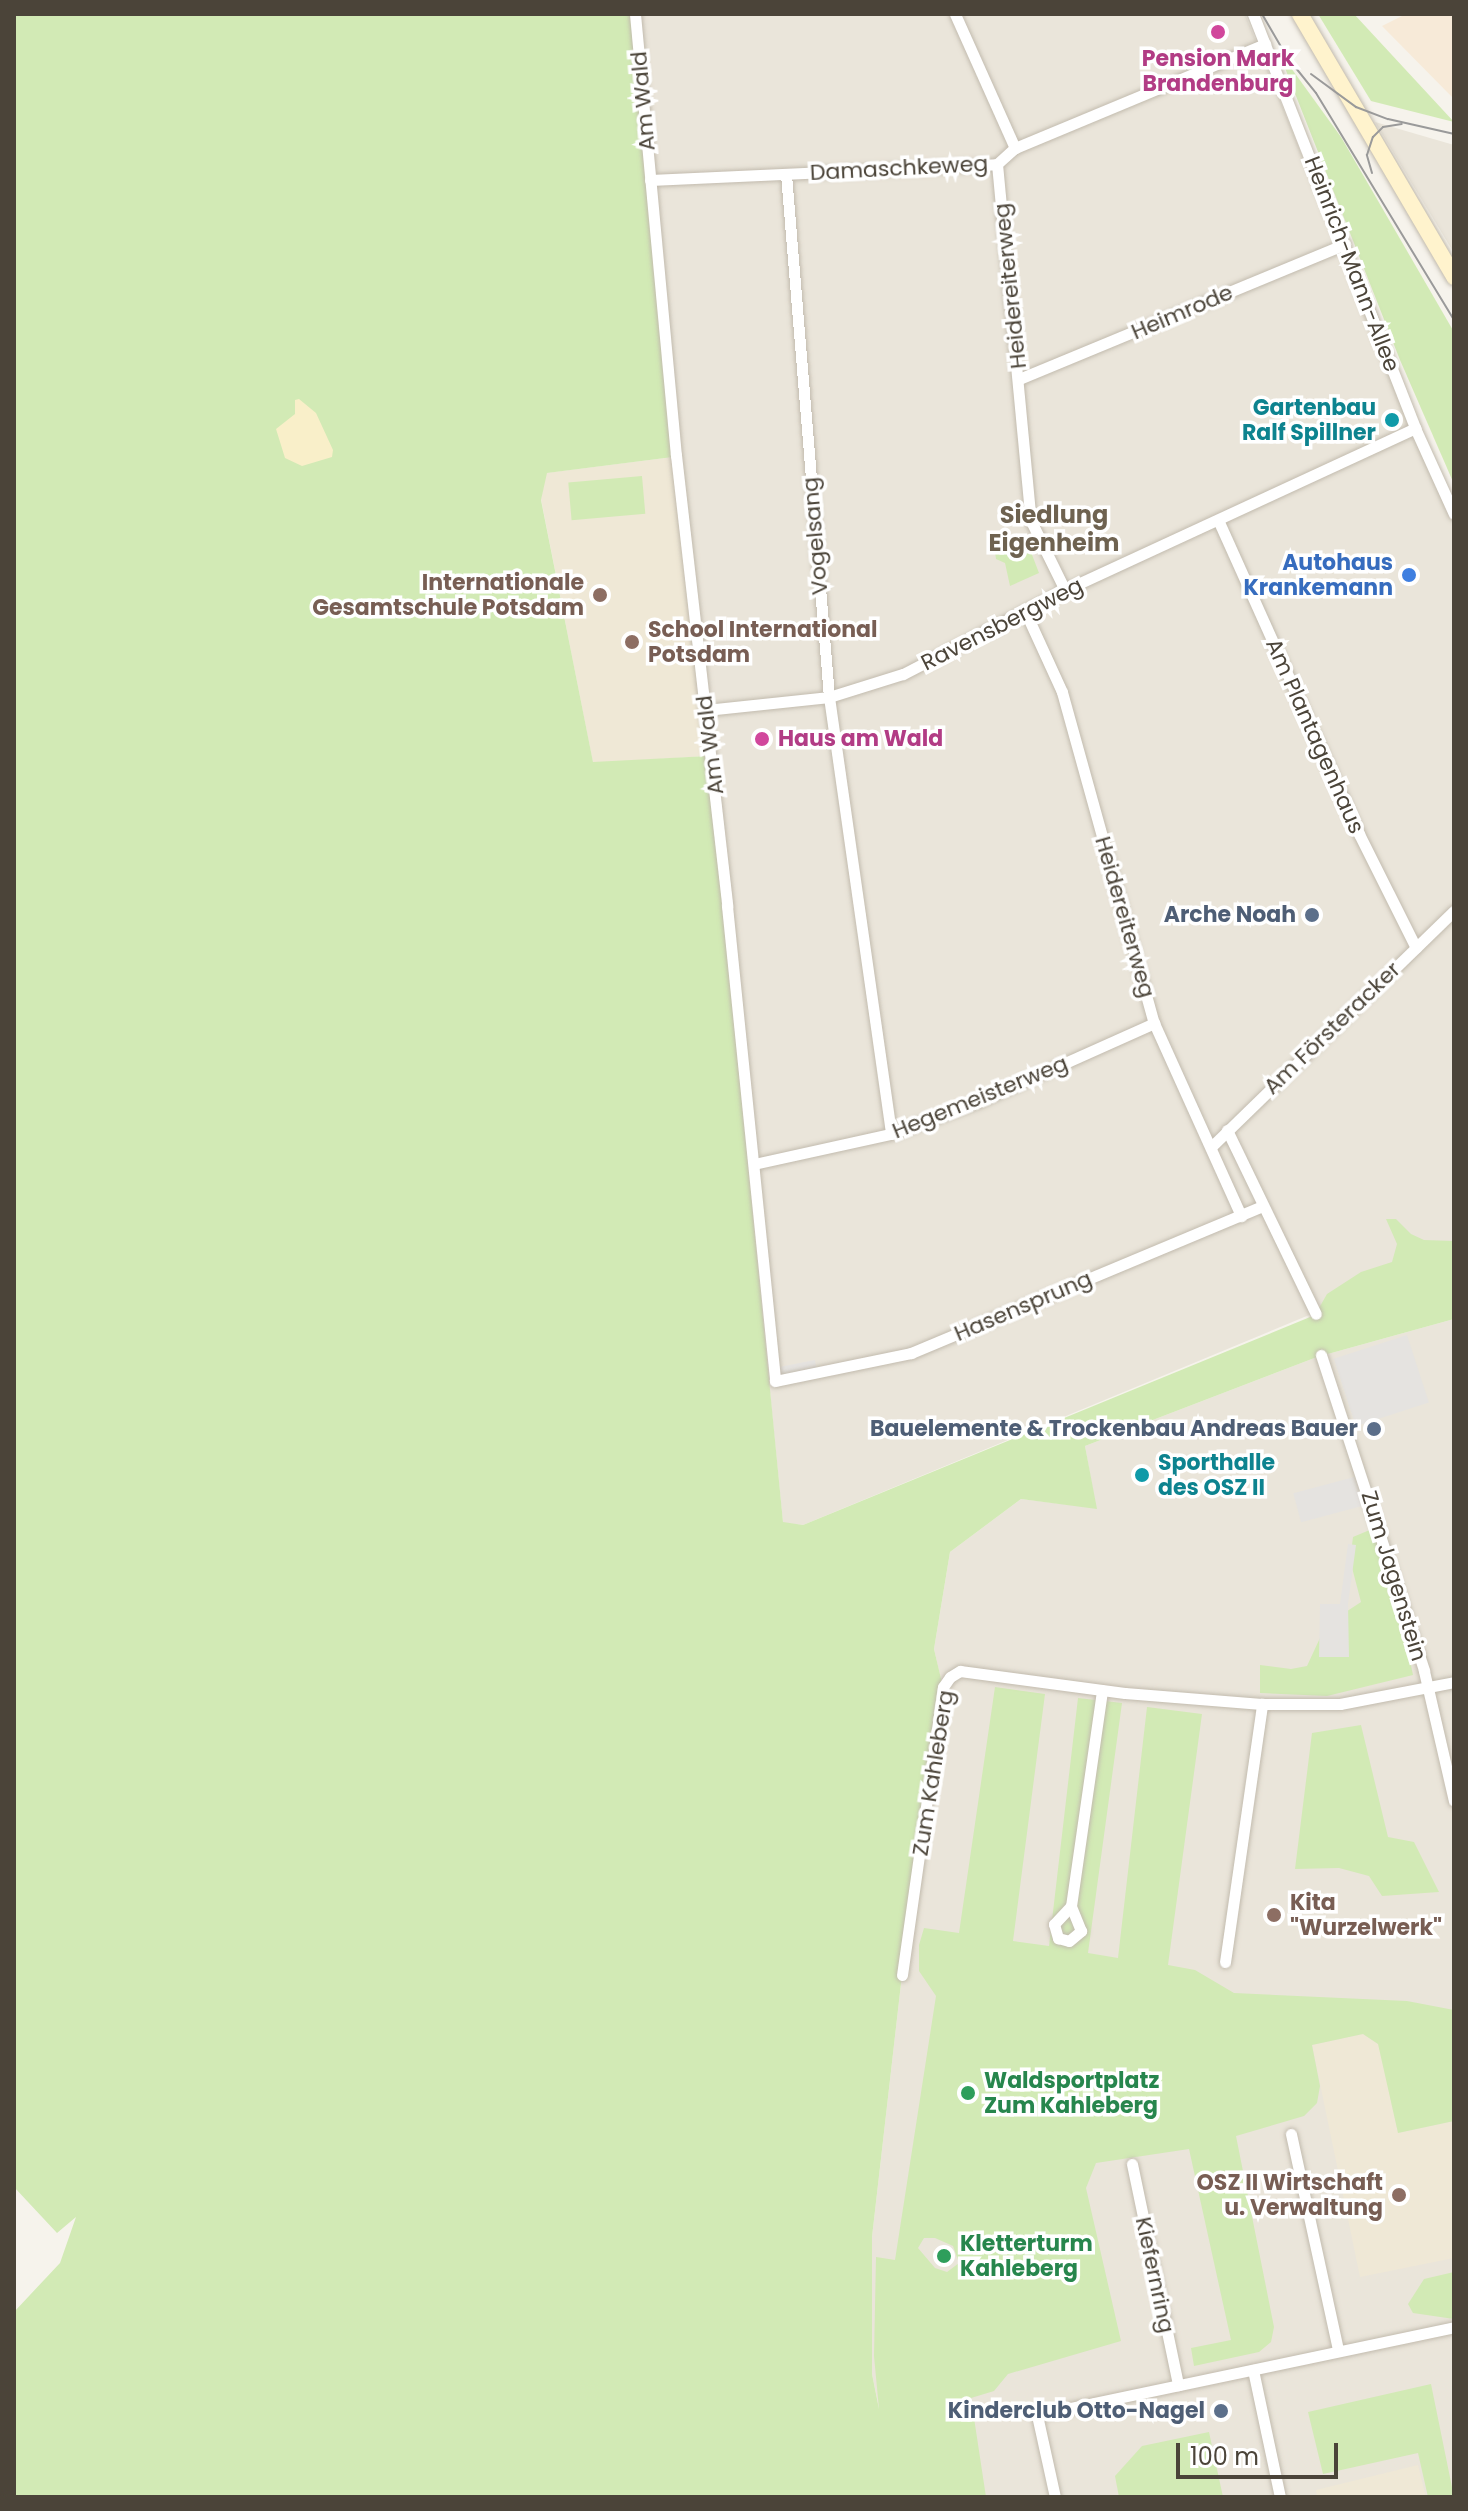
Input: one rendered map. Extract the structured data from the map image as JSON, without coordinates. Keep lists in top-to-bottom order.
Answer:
{
  "streets": {
    "street": [
      "Am Wald",
      "Damaschkeweg",
      "Heinrich-Mann-Allee",
      "Heidereiterweg",
      "Heimrode",
      "Vogelsang",
      "Ravensbergweg",
      "Am Plantagenhaus",
      "Am Försteracker",
      "Hegemeisterweg",
      "Hasensprung",
      "Zum Jagenstein",
      "Zum Kahleberg",
      "Kiefernring"
    ]
  },
  "crossings": [
    ["Am Wald", "Damaschkeweg"],
    ["Am Wald", "Ravensbergweg"],
    ["Am Wald", "Hegemeisterweg"],
    ["Am Wald", "Hasensprung"],
    ["Damaschkeweg", "Heinrich-Mann-Allee"],
    ["Damaschkeweg", "Heidereiterweg"],
    ["Damaschkeweg", "Vogelsang"],
    ["Heinrich-Mann-Allee", "Heimrode"],
    ["Heinrich-Mann-Allee", "Ravensbergweg"],
    ["Heidereiterweg", "Heimrode"],
    ["Heidereiterweg", "Ravensbergweg"],
    ["Heidereiterweg", "Am Försteracker"],
    ["Heidereiterweg", "Hegemeisterweg"],
    ["Heidereiterweg", "Hasensprung"],
    ["Vogelsang", "Ravensbergweg"],
    ["Vogelsang", "Hegemeisterweg"],
    ["Ravensbergweg", "Am Plantagenhaus"],
    ["Am Plantagenhaus", "Am Försteracker"],
    ["Zum Jagenstein", "Zum Kahleberg"]
  ],
  "districts": ["Siedlung Eigenheim"],
  "places": [
    "Pension Mark Brandenburg",
    "Gartenbau Ralf Spillner",
    "Autohaus Krankemann",
    "Internationale Gesamtschule Potsdam",
    "School International Potsdam",
    "Haus am Wald",
    "Arche Noah",
    "Bauelemente & Trockenbau Andreas Bauer",
    "Sporthalle des OSZ II",
    "Kita \"Wurzelwerk\"",
    "Waldsportplatz Zum Kahleberg",
    "OSZ II Wirtschaft u. Verwaltung",
    "Kletterturm Kahleberg",
    "Kinderclub Otto-Nagel"
  ],
  "scale_bar": "100 m"
}
